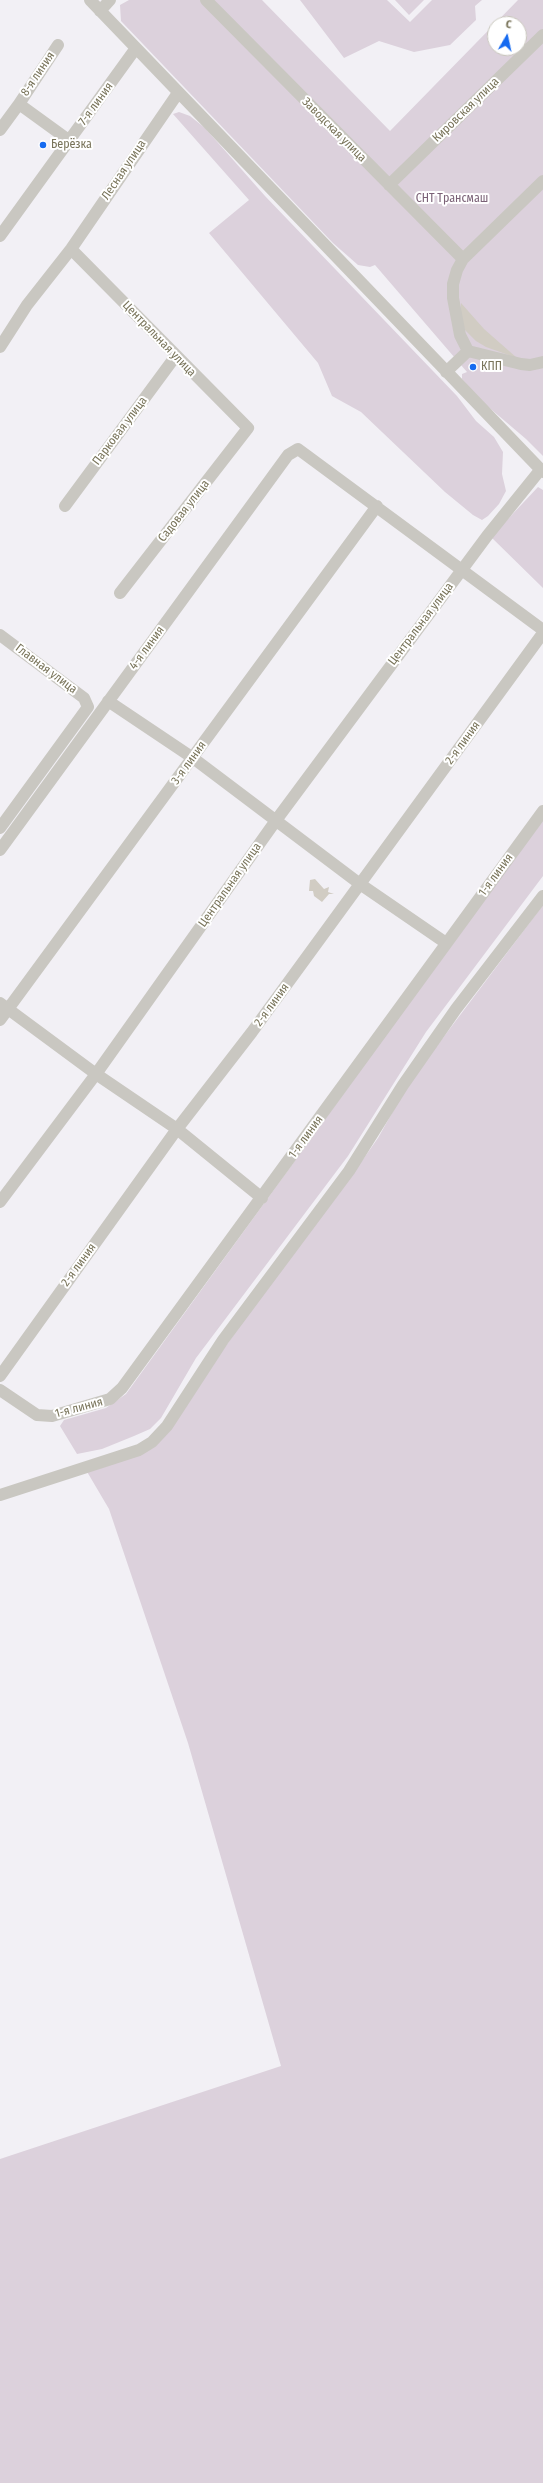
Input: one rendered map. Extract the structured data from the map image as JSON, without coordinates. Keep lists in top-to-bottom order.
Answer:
{
  "streets": {
    "street": [
      "8-я линия",
      "7-я линия",
      "Кировская улица",
      "Заводская улица",
      "Лесная улица",
      "Центральная улица",
      "Парковая улица",
      "Садовая улица",
      "4-я линия",
      "Главная улица",
      "2-я линия",
      "3-я линия",
      "1-я линия"
    ]
  },
  "crossings": [
    ["8-я линия", "7-я линия"],
    ["Кировская улица", "Заводская улица"],
    ["Лесная улица", "Центральная улица"],
    ["Центральная улица", "Парковая улица"],
    ["Центральная улица", "Садовая улица"],
    ["4-я линия", "3-я линия"]
  ],
  "parks": ["СНТ Трансмаш"],
  "places": ["Берёзка", "КПП"],
  "north": "top"
}
